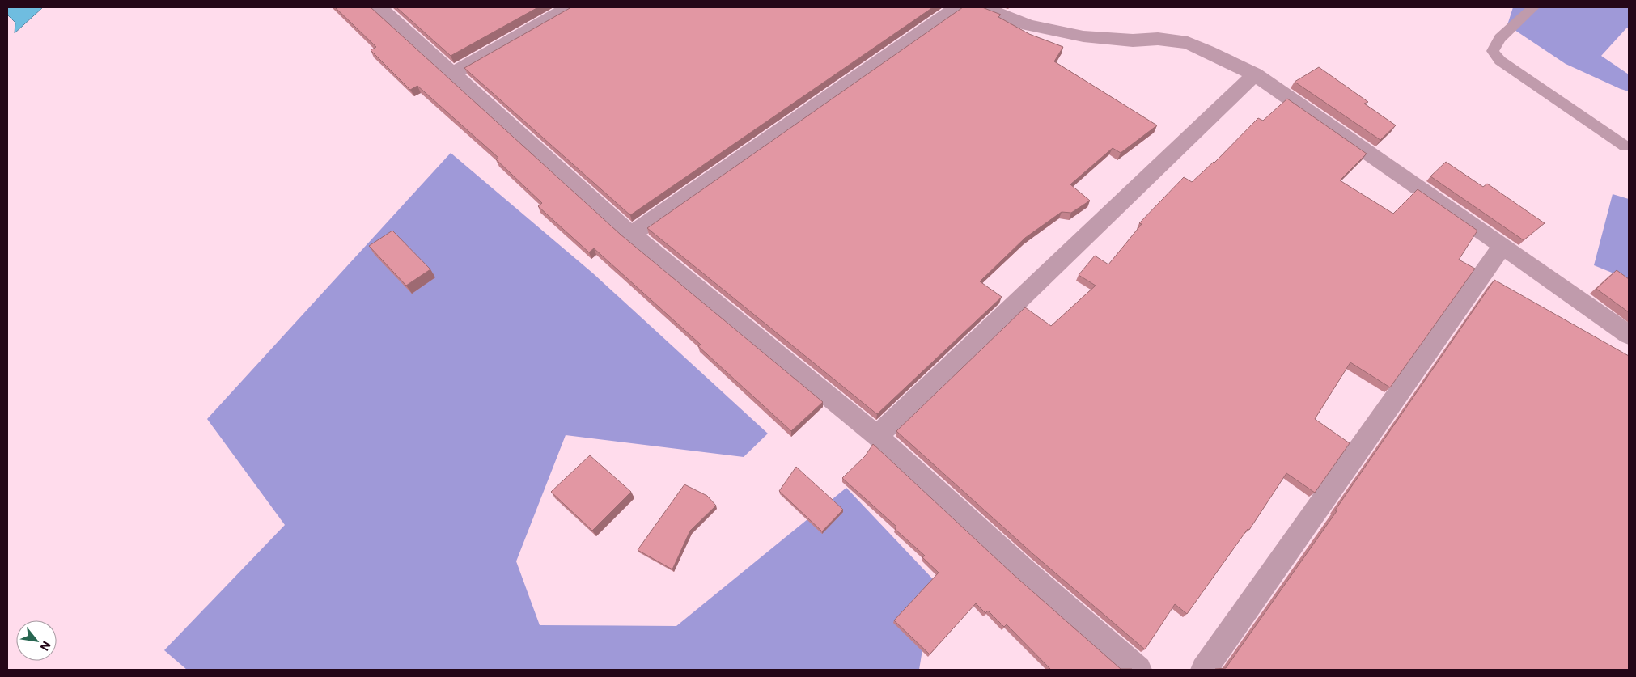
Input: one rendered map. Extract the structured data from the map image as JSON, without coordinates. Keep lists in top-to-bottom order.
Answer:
{
  "north": "bottom right"
}
